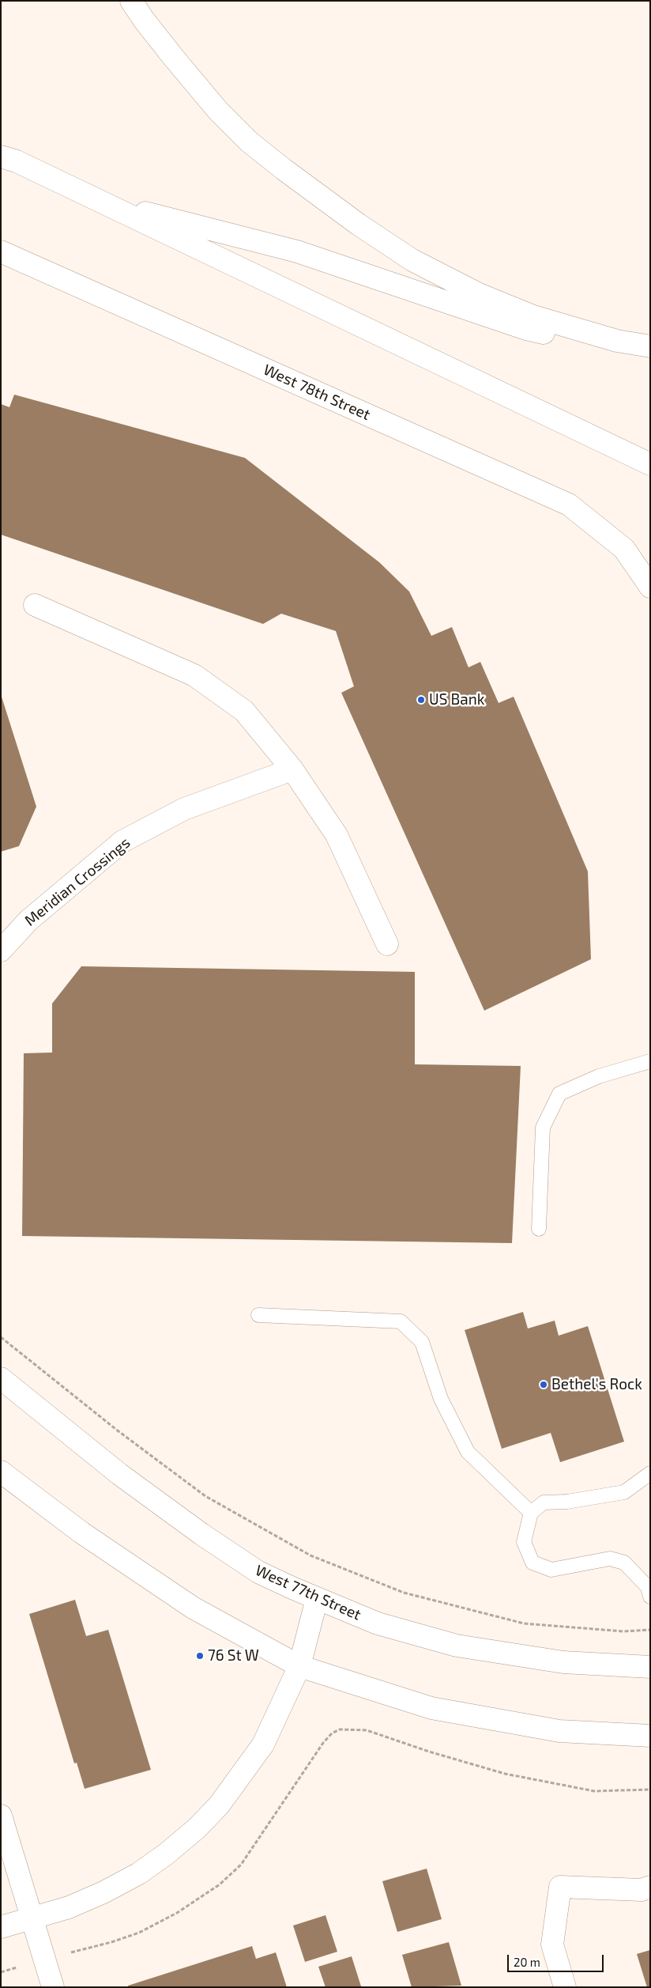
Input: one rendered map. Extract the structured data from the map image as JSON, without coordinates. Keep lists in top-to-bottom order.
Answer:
{
  "streets": {
    "main road": ["West 78th Street", "Meridian Crossings", "West 77th Street"]
  },
  "places": ["US Bank", "Bethel's Rock", "76 St W"],
  "scale_bar": "20 m"
}
